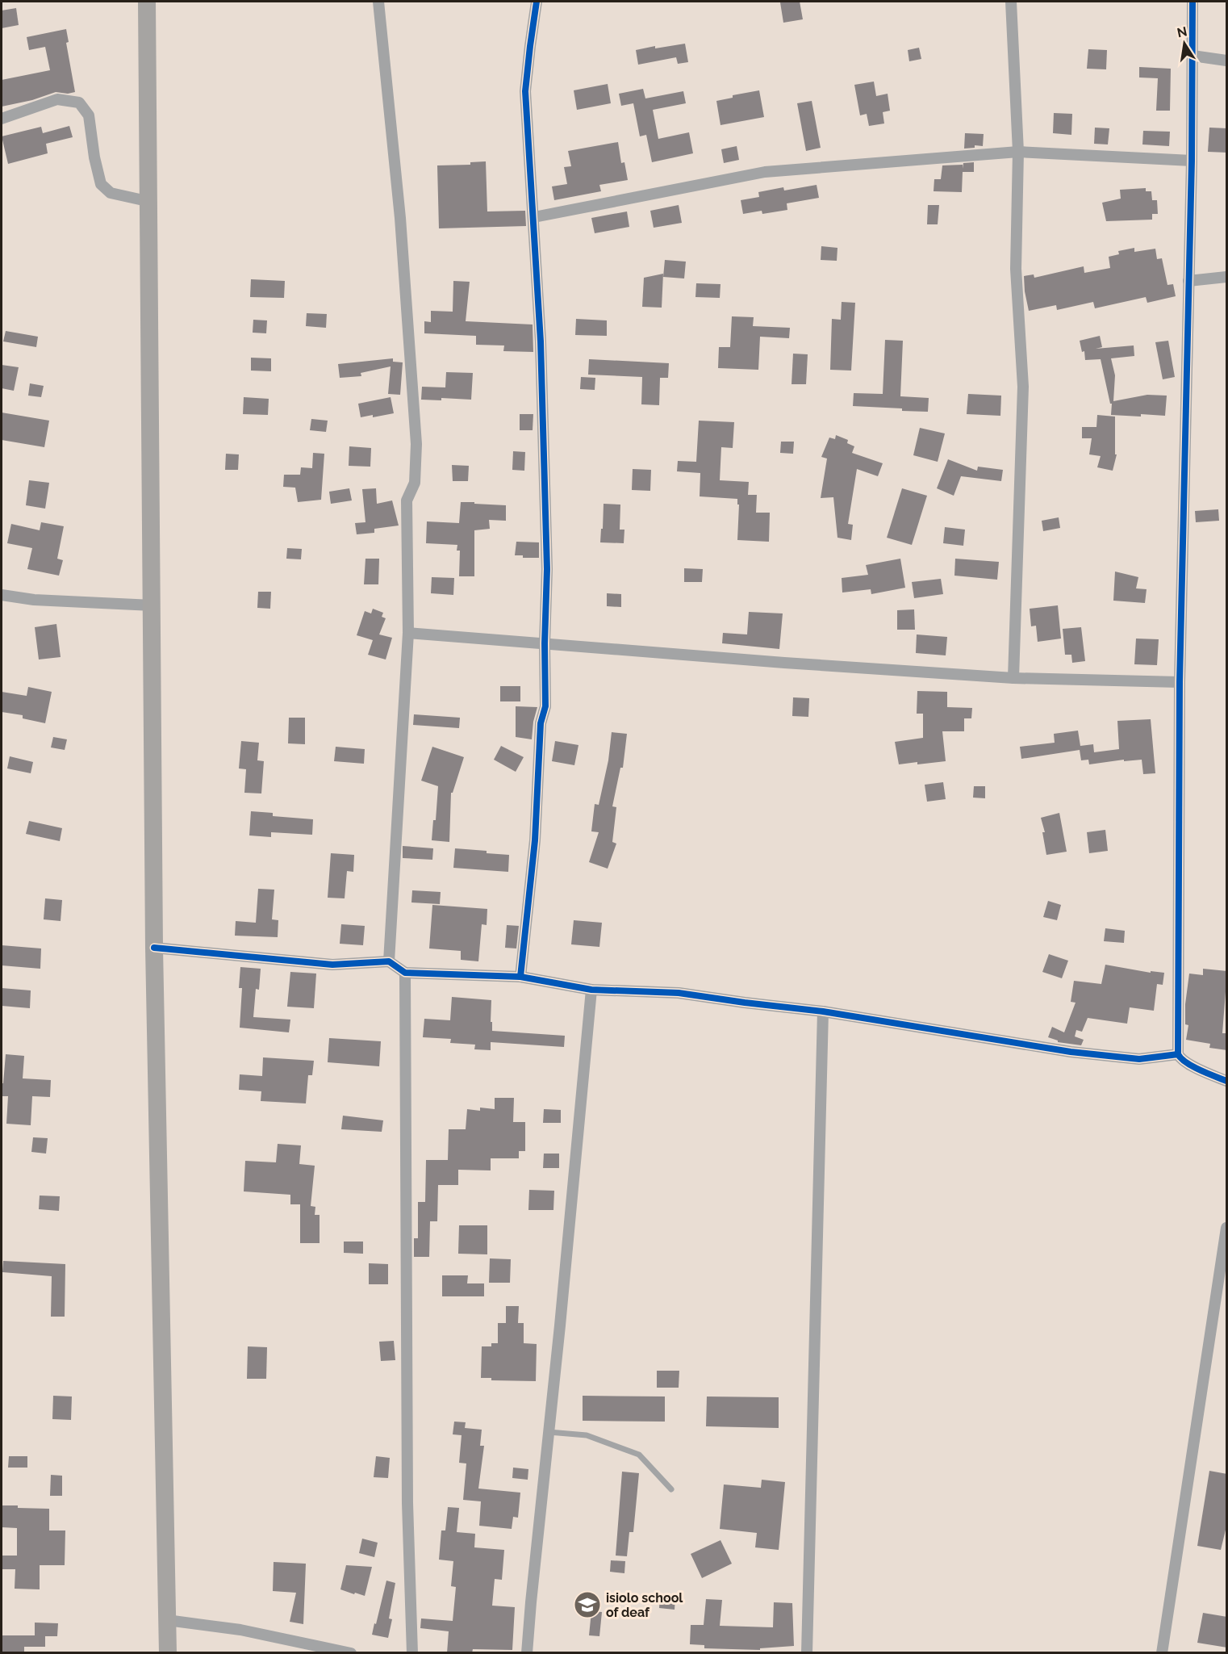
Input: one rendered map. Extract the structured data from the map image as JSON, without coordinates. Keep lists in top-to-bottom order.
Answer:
{
  "places": {
    "school or university": ["isiolo school of deaf"]
  },
  "north": "top"
}
